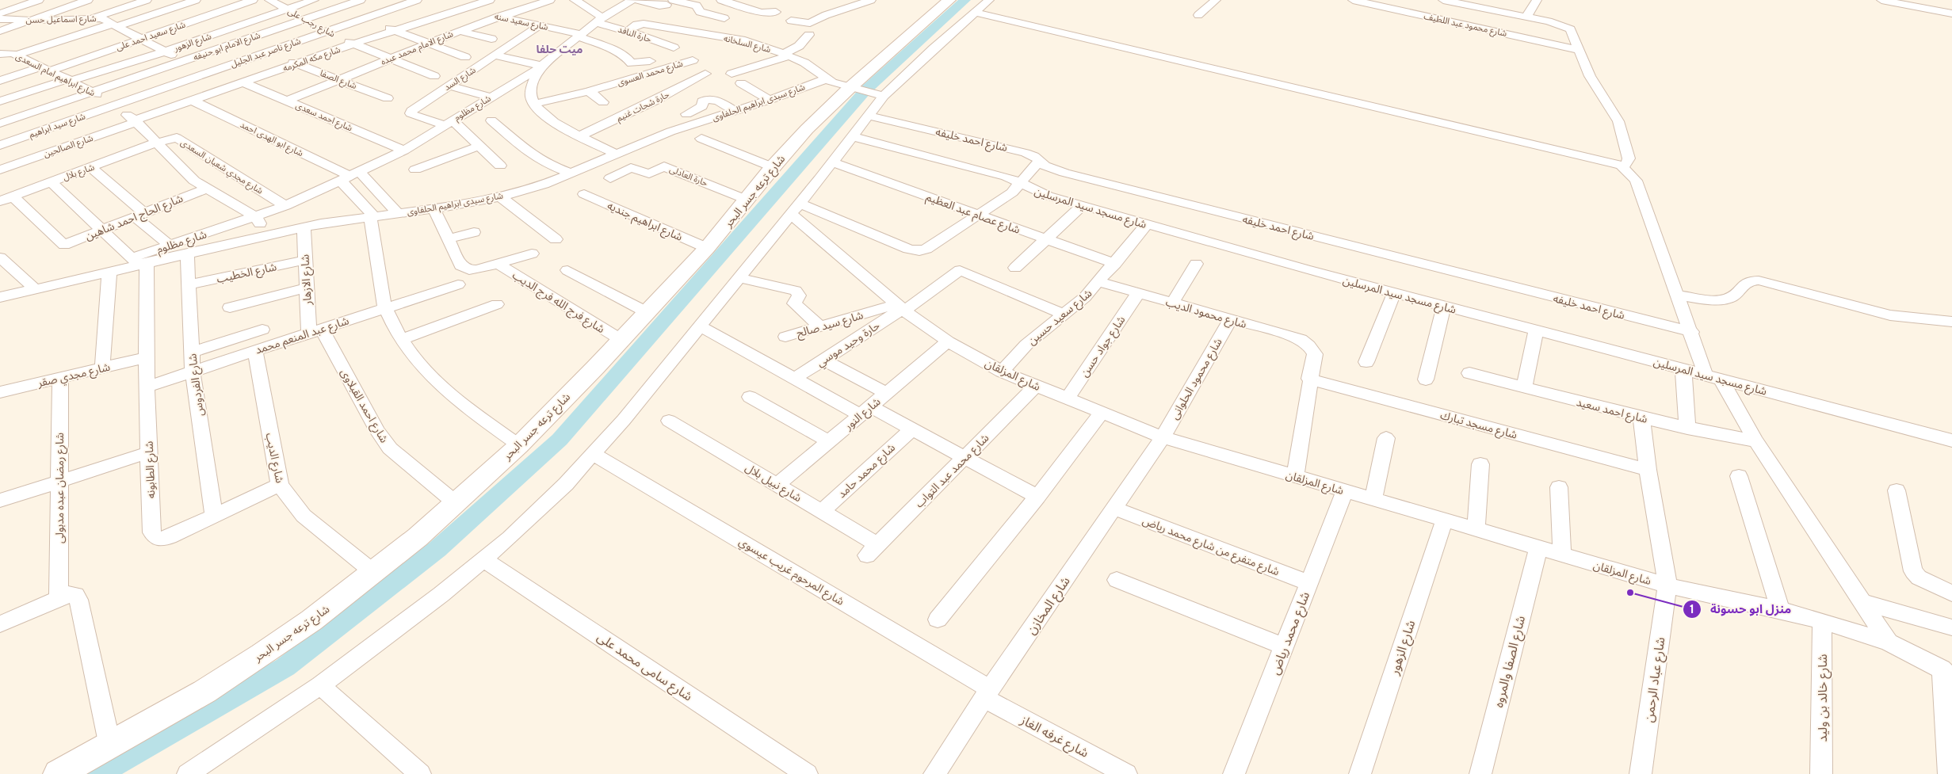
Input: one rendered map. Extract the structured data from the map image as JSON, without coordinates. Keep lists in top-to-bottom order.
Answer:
{
  "streets": {
    "street": [
      "شارع اسماعيل حسن",
      "شارع سعيد سنه",
      "شارع رجب على",
      "شارع محمود عبد اللطيف",
      "حارة النافد",
      "شارع سعيد احمد على",
      "شارع الزهور",
      "شارع السلخانه",
      "شارع الامام ابو حنيفه",
      "شارع الامام محمد عبده",
      "شارع ناصر عبد الجليل",
      "شارع مكه المكرمه",
      "شارع محمد العسوى",
      "شارع ابراهيم امام السعدى",
      "شارع السد",
      "شارع الصفا",
      "شارع سيدى ابراهيم الحلفاوى",
      "حارة شحات غنيم",
      "شارع مظلوم",
      "شارع احمد سعدى",
      "شارع سيد ابراهيم",
      "شارع ابو الهدى احمد",
      "شارع احمد خليفه",
      "شارع الصالحين",
      "شارع مجدي شعبان السعدى",
      "شارع بلال",
      "حارة العادلى",
      "شارع ترعه جسر البحر",
      "شارع مسجد سيد المرسلين",
      "شارع عصام عبد العظيم",
      "شارع الحاج احمد شاهين",
      "شارع ابراهيم جنديه",
      "شارع الخطيب",
      "شارع الازهار",
      "شارع فرج الله فرج الديب",
      "شارع محمود الديب",
      "شارع سعيد حسين",
      "شارع سيد صالح",
      "شارع عبد المنعم محمد",
      "حارة وحيد موسي",
      "شارع جواد حسن",
      "شارع مجدي صقر",
      "شارع المزلقان",
      "شارع محمود الحلوانى",
      "شارع الفردوس",
      "شارع احمد القبلاوى",
      "شارع احمد سعيد",
      "شارع النور",
      "شارع مسجد تبارك",
      "شارع الديب",
      "شارع الطابونه",
      "شارع محمد حامد",
      "شارع محمد عبد التواب",
      "شارع نبيل بلال",
      "شارع رمضان عبده مدبولى",
      "شارع متفرع من شارع محمد رياض",
      "شارع المرحوم غريب عيسوي",
      "شارع المخازن",
      "شارع محمد رياض",
      "شارع الصفا والمروه",
      "شارع سامى محمد على",
      "شارع عباد الرحمن",
      "شارع خالد بن وليد",
      "شارع غرفه الغاز"
    ]
  },
  "crossings": [
    ["شارع اسماعيل حسن", "شارع سعيد احمد على"],
    ["شارع اسماعيل حسن", "شارع الزهور"],
    ["شارع اسماعيل حسن", "شارع الامام ابو حنيفه"],
    ["شارع اسماعيل حسن", "شارع ناصر عبد الجليل"],
    ["شارع سعيد سنه", "شارع الامام محمد عبده"],
    ["شارع سعيد سنه", "شارع مكه المكرمه"],
    ["شارع سعيد سنه", "شارع السد"],
    ["شارع سعيد سنه", "شارع مظلوم"],
    ["شارع رجب على", "شارع الزهور"],
    ["شارع رجب على", "شارع الامام ابو حنيفه"],
    ["شارع رجب على", "شارع الامام محمد عبده"],
    ["شارع رجب على", "شارع ناصر عبد الجليل"],
    ["شارع رجب على", "شارع مكه المكرمه"],
    ["حارة النافد", "شارع السلخانه"],
    ["حارة النافد", "شارع مظلوم"],
    ["شارع سعيد احمد على", "شارع ابراهيم امام السعدى"],
    ["شارع الزهور", "شارع ابراهيم امام السعدى"],
    ["شارع الزهور", "شارع المزلقان"],
    ["شارع السلخانه", "شارع سيدى ابراهيم الحلفاوى"],
    ["شارع السلخانه", "شارع ترعه جسر البحر"],
    ["شارع الامام ابو حنيفه", "شارع ابراهيم امام السعدى"],
    ["شارع الامام محمد عبده", "شارع الصفا"],
    ["شارع الامام محمد عبده", "شارع احمد سعدى"],
    ["شارع ناصر عبد الجليل", "شارع ابراهيم امام السعدى"],
    ["شارع ناصر عبد الجليل", "شارع الصفا"],
    ["شارع ناصر عبد الجليل", "شارع سيد ابراهيم"],
    ["شارع مكه المكرمه", "شارع ابراهيم امام السعدى"],
    ["شارع مكه المكرمه", "شارع الصفا"],
    ["شارع مكه المكرمه", "شارع احمد سعدى"],
    ["شارع مكه المكرمه", "شارع ابو الهدى احمد"],
    ["شارع مكه المكرمه", "شارع الصالحين"],
    ["شارع ابراهيم امام السعدى", "شارع سيد ابراهيم"],
    ["شارع ابراهيم امام السعدى", "شارع الصالحين"],
    ["شارع ابراهيم امام السعدى", "شارع مجدي شعبان السعدى"],
    ["شارع ابراهيم امام السعدى", "شارع بلال"],
    ["شارع السد", "شارع مظلوم"],
    ["شارع سيدى ابراهيم الحلفاوى", "شارع مظلوم"],
    ["شارع سيدى ابراهيم الحلفاوى", "شارع الازهار"],
    ["شارع سيدى ابراهيم الحلفاوى", "شارع الفردوس"],
    ["شارع مظلوم", "شارع احمد سعدى"],
    ["شارع مظلوم", "شارع ابو الهدى احمد"],
    ["شارع مظلوم", "شارع مجدي شعبان السعدى"],
    ["شارع مظلوم", "شارع الفردوس"],
    ["شارع مظلوم", "شارع الطابونه"],
    ["شارع مجدي شعبان السعدى", "شارع بلال"],
    ["شارع بلال", "شارع الحاج احمد شاهين"],
    ["حارة العادلى", "شارع ترعه جسر البحر"],
    ["شارع ترعه جسر البحر", "شارع ابراهيم جنديه"],
    ["شارع ترعه جسر البحر", "شارع فرج الله فرج الديب"],
    ["شارع ترعه جسر البحر", "شارع احمد القبلاوى"],
    ["شارع ترعه جسر البحر", "شارع الديب"],
    ["شارع مسجد سيد المرسلين", "شارع سعيد حسين"],
    ["شارع عصام عبد العظيم", "شارع سعيد حسين"],
    ["شارع الخطيب", "شارع الازهار"],
    ["شارع الخطيب", "شارع الفردوس"],
    ["شارع الازهار", "شارع عبد المنعم محمد"],
    ["شارع الازهار", "شارع احمد القبلاوى"],
    ["شارع محمود الديب", "شارع سعيد حسين"],
    ["شارع محمود الديب", "شارع جواد حسن"],
    ["شارع محمود الديب", "شارع محمود الحلوانى"],
    ["شارع محمود الديب", "شارع مسجد تبارك"],
    ["شارع سعيد حسين", "حارة وحيد موسي"],
    ["شارع سعيد حسين", "شارع المزلقان"],
    ["شارع سيد صالح", "حارة وحيد موسي"],
    ["شارع سيد صالح", "شارع المزلقان"],
    ["شارع عبد المنعم محمد", "شارع الفردوس"],
    ["شارع عبد المنعم محمد", "شارع احمد القبلاوى"],
    ["شارع عبد المنعم محمد", "شارع الديب"],
    ["شارع عبد المنعم محمد", "شارع الطابونه"],
    ["حارة وحيد موسي", "شارع المزلقان"],
    ["شارع جواد حسن", "شارع المزلقان"],
    ["شارع مجدي صقر", "شارع الطابونه"],
    ["شارع مجدي صقر", "شارع رمضان عبده مدبولى"],
    ["شارع المزلقان", "شارع محمود الحلوانى"],
    ["شارع المزلقان", "شارع النور"],
    ["شارع المزلقان", "شارع محمد عبد التواب"],
    ["شارع المزلقان", "شارع المخازن"],
    ["شارع المزلقان", "شارع محمد رياض"],
    ["شارع المزلقان", "شارع الصفا والمروه"],
    ["شارع المزلقان", "شارع عباد الرحمن"],
    ["شارع المزلقان", "شارع خالد بن وليد"],
    ["شارع محمود الحلوانى", "شارع المخازن"],
    ["شارع الفردوس", "شارع الطابونه"],
    ["شارع احمد سعيد", "شارع عباد الرحمن"],
    ["شارع النور", "شارع نبيل بلال"],
    ["شارع مسجد تبارك", "شارع عباد الرحمن"],
    ["شارع الديب", "شارع الطابونه"],
    ["شارع محمد حامد", "شارع نبيل بلال"],
    ["شارع محمد عبد التواب", "شارع نبيل بلال"],
    ["شارع متفرع من شارع محمد رياض", "شارع المخازن"],
    ["شارع متفرع من شارع محمد رياض", "شارع محمد رياض"],
    ["شارع المرحوم غريب عيسوي", "شارع المخازن"],
    ["شارع المرحوم غريب عيسوي", "شارع غرفه الغاز"],
    ["شارع المخازن", "شارع غرفه الغاز"]
  ],
  "districts": ["ميت حلفا"],
  "places": ["منزل ابو حسونة"]
}
